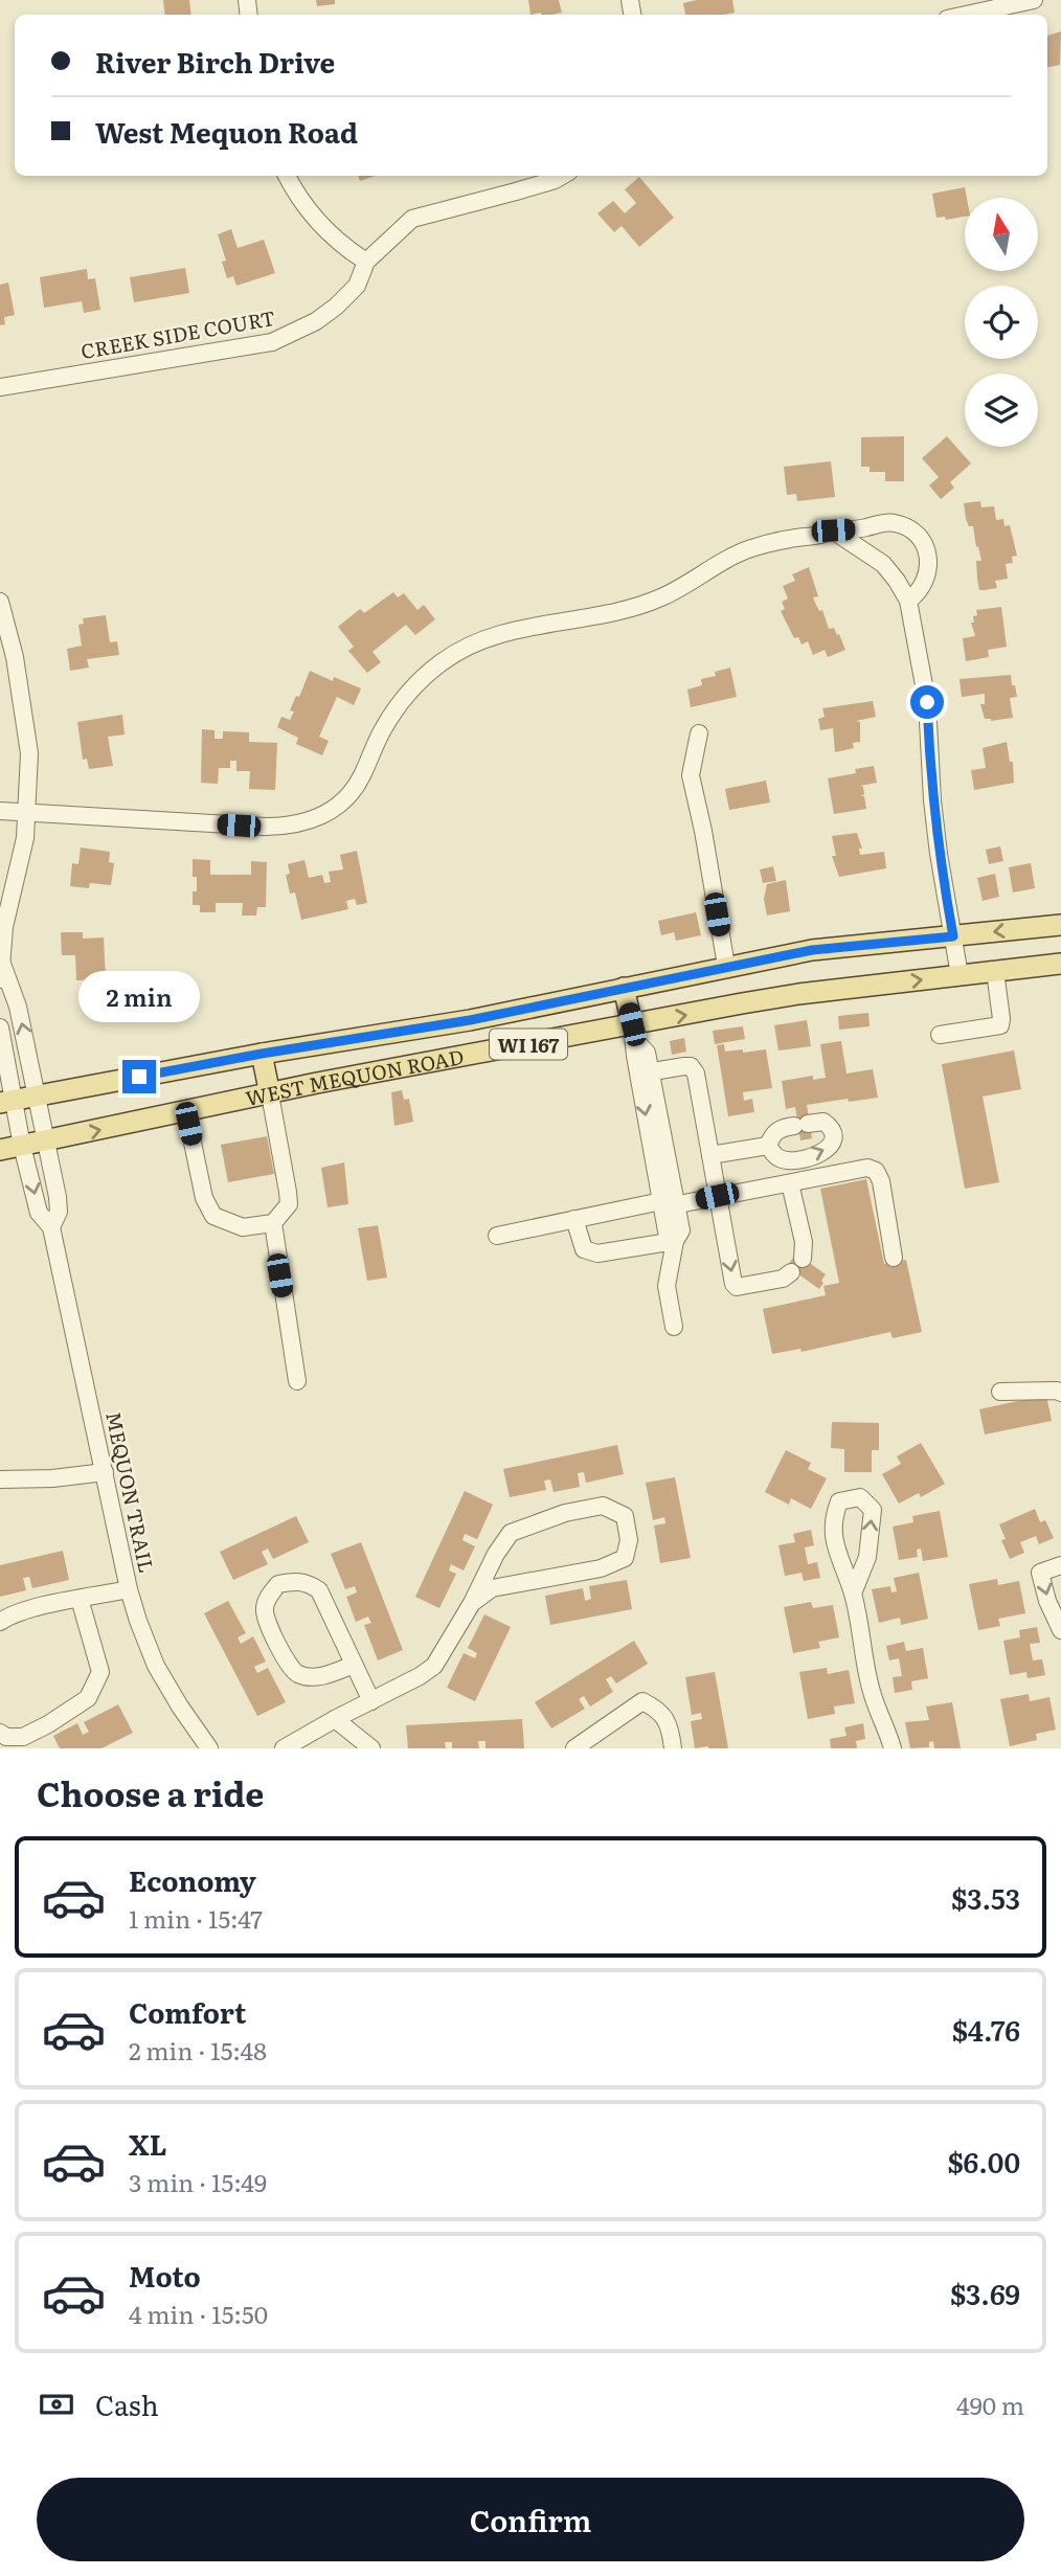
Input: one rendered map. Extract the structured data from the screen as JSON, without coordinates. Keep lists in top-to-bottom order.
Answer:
{
  "streets": {
    "main road": ["WI 167", "WEST MEQUON ROAD"],
    "street": ["CREEK SIDE COURT", "MEQUON TRAIL"]
  },
  "crossings": [
    ["WEST MEQUON ROAD", "MEQUON TRAIL"]
  ],
  "north": "top",
  "page": {
    "banner": ["River Birch Drive", "West Mequon Road"],
    "bubble": "2 min",
    "heading": "Choose a ride",
    "list": [
      {
        "name": "Economy",
        "note": "1 min · 15:47",
        "value": "$3.53"
      },
      {
        "name": "Comfort",
        "note": "2 min · 15:48",
        "value": "$4.76"
      },
      {
        "name": "XL",
        "note": "3 min · 15:49",
        "value": "$6.00"
      },
      {
        "name": "Moto",
        "note": "4 min · 15:50",
        "value": "$3.69"
      }
    ],
    "pay": ["Cash", "490 m"],
    "buttons": "Confirm"
  }
}
